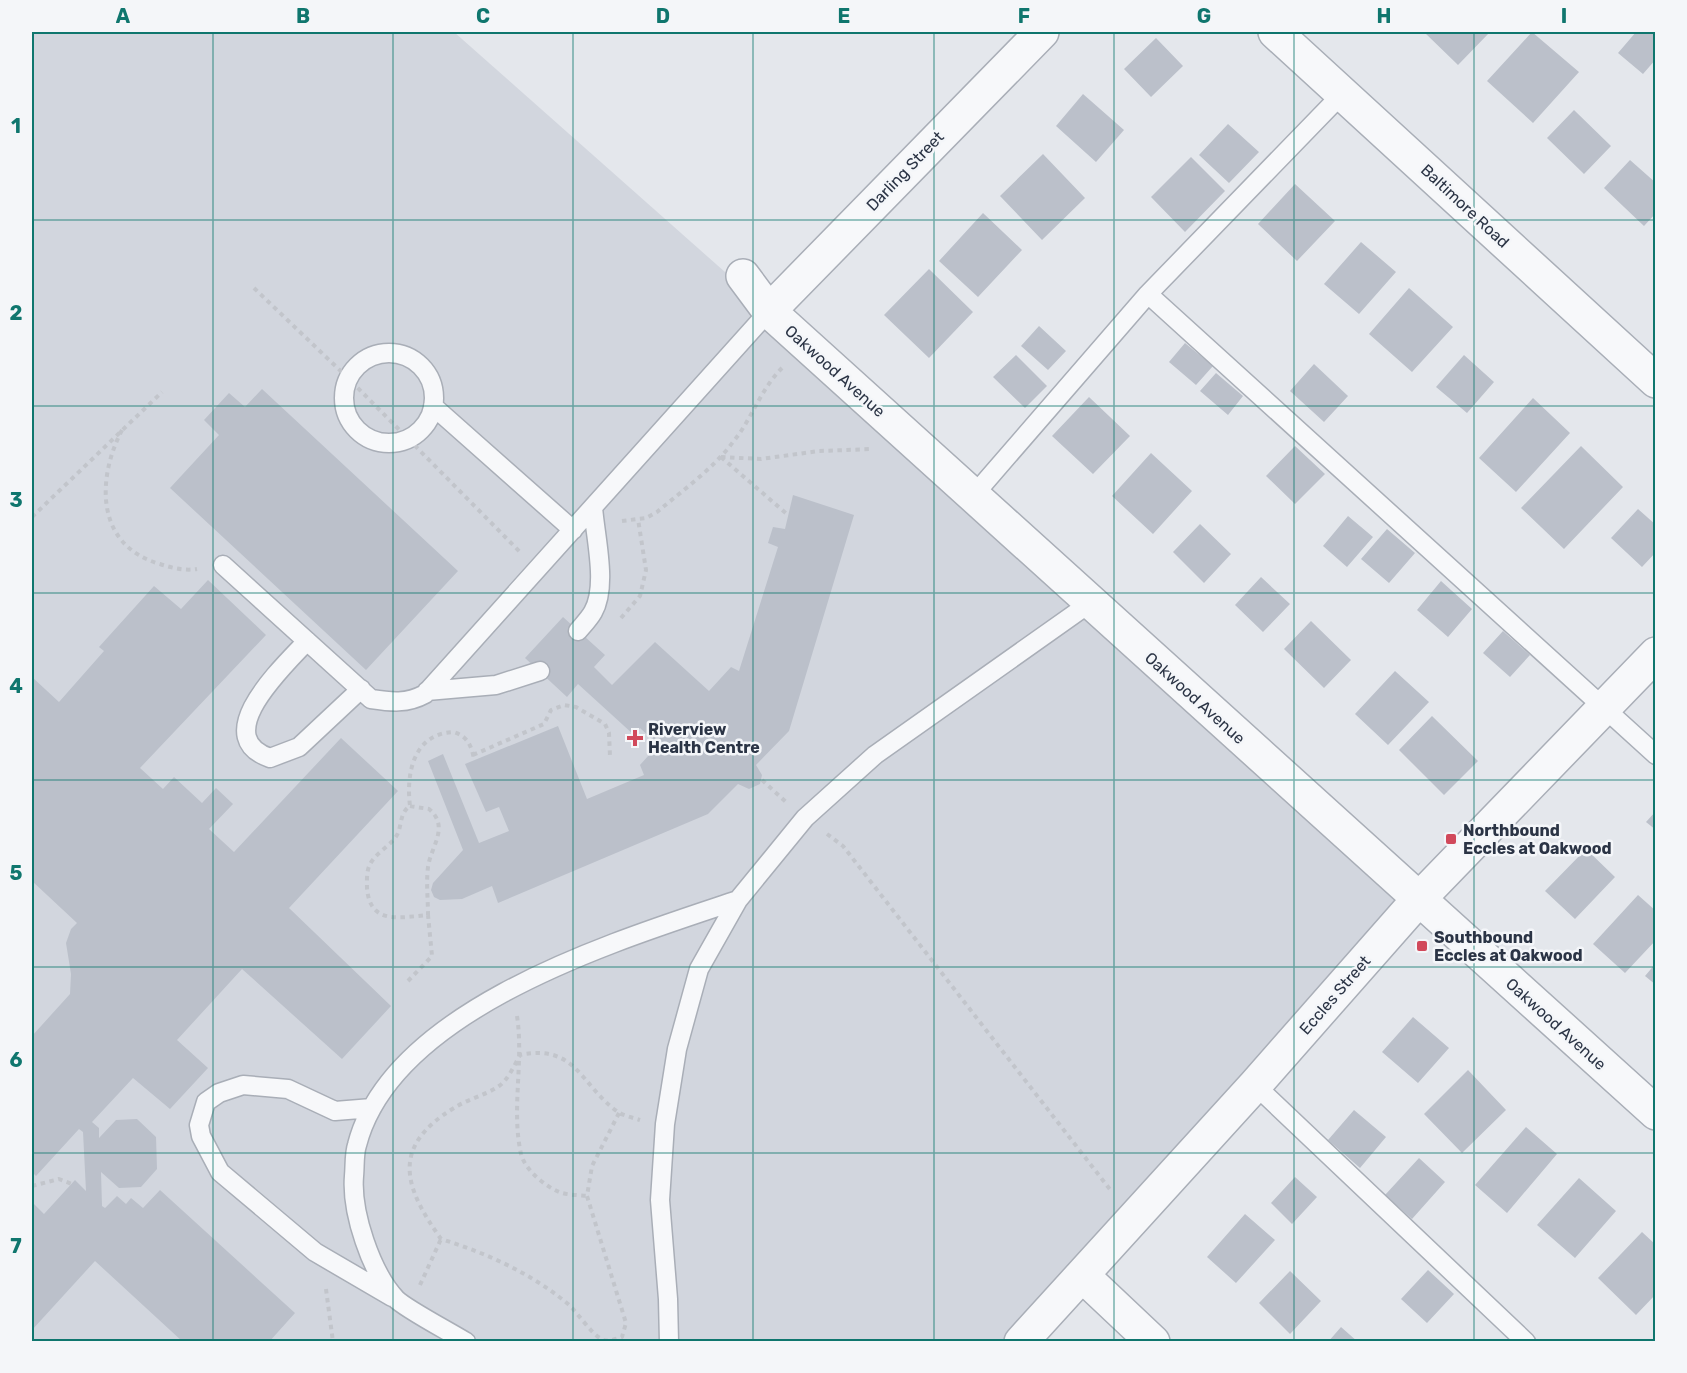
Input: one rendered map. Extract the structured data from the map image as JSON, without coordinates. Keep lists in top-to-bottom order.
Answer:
{
  "streets": {
    "street": [
      "Darling Street",
      "Baltimore Road",
      "Oakwood Avenue",
      "Eccles Street"
    ]
  },
  "crossings": [
    ["Darling Street", "Oakwood Avenue"],
    ["Oakwood Avenue", "Eccles Street"]
  ],
  "places": {
    "health": ["Riverview Health Centre"],
    "transit": ["Northbound Eccles at Oakwood", "Southbound Eccles at Oakwood"]
  },
  "grid": {
    "columns": [
      "A",
      "B",
      "C",
      "D",
      "E",
      "F",
      "G",
      "H",
      "I"
    ],
    "rows": [
      "1",
      "2",
      "3",
      "4",
      "5",
      "6",
      "7"
    ]
  }
}
